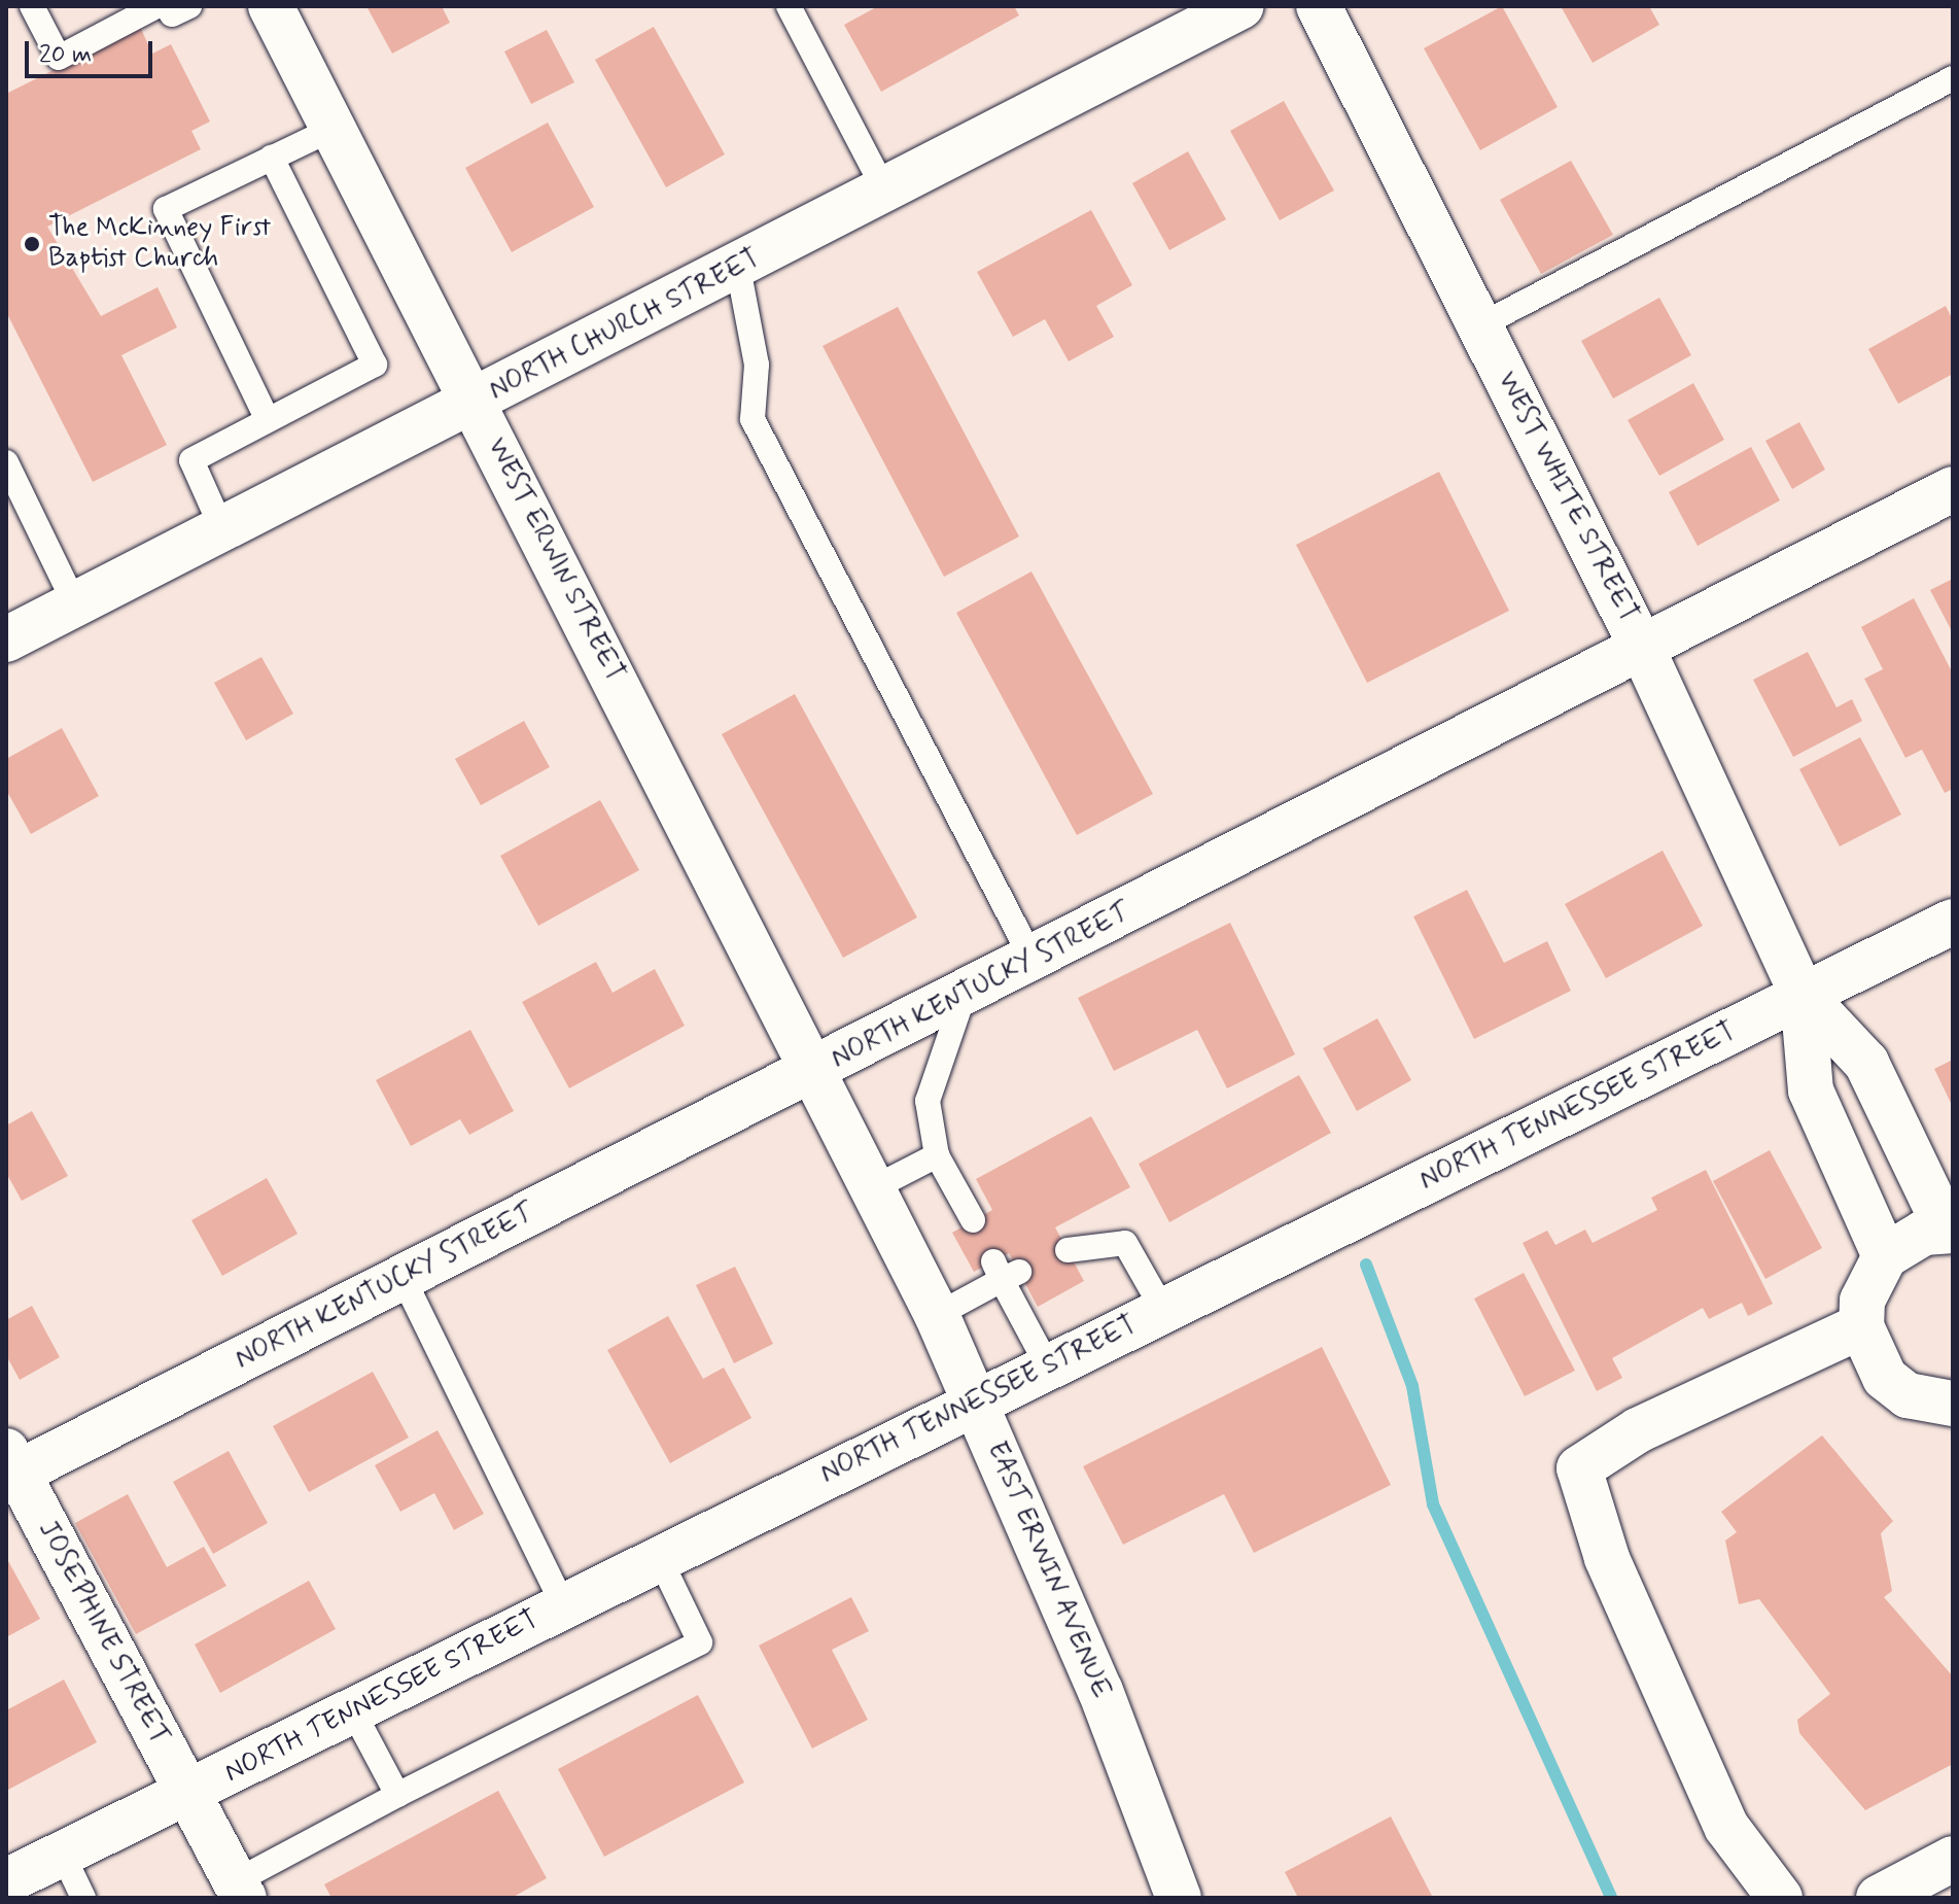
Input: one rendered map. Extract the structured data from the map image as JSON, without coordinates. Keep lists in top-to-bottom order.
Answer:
{
  "streets": {
    "street": [
      "NORTH CHURCH STREET",
      "WEST WHITE STREET",
      "WEST ERWIN STREET",
      "NORTH KENTUCKY STREET",
      "NORTH TENNESSEE STREET",
      "EAST ERWIN AVENUE",
      "JOSEPHINE STREET"
    ]
  },
  "crossings": [
    ["NORTH CHURCH STREET", "WEST ERWIN STREET"],
    ["WEST WHITE STREET", "NORTH KENTUCKY STREET"],
    ["WEST WHITE STREET", "NORTH TENNESSEE STREET"],
    ["WEST ERWIN STREET", "NORTH KENTUCKY STREET"],
    ["WEST ERWIN STREET", "EAST ERWIN AVENUE"],
    ["NORTH KENTUCKY STREET", "EAST ERWIN AVENUE"],
    ["NORTH KENTUCKY STREET", "JOSEPHINE STREET"],
    ["NORTH TENNESSEE STREET", "EAST ERWIN AVENUE"],
    ["NORTH TENNESSEE STREET", "JOSEPHINE STREET"]
  ],
  "places": ["The McKinney First Baptist Church"],
  "scale_bar": "20 m"
}
